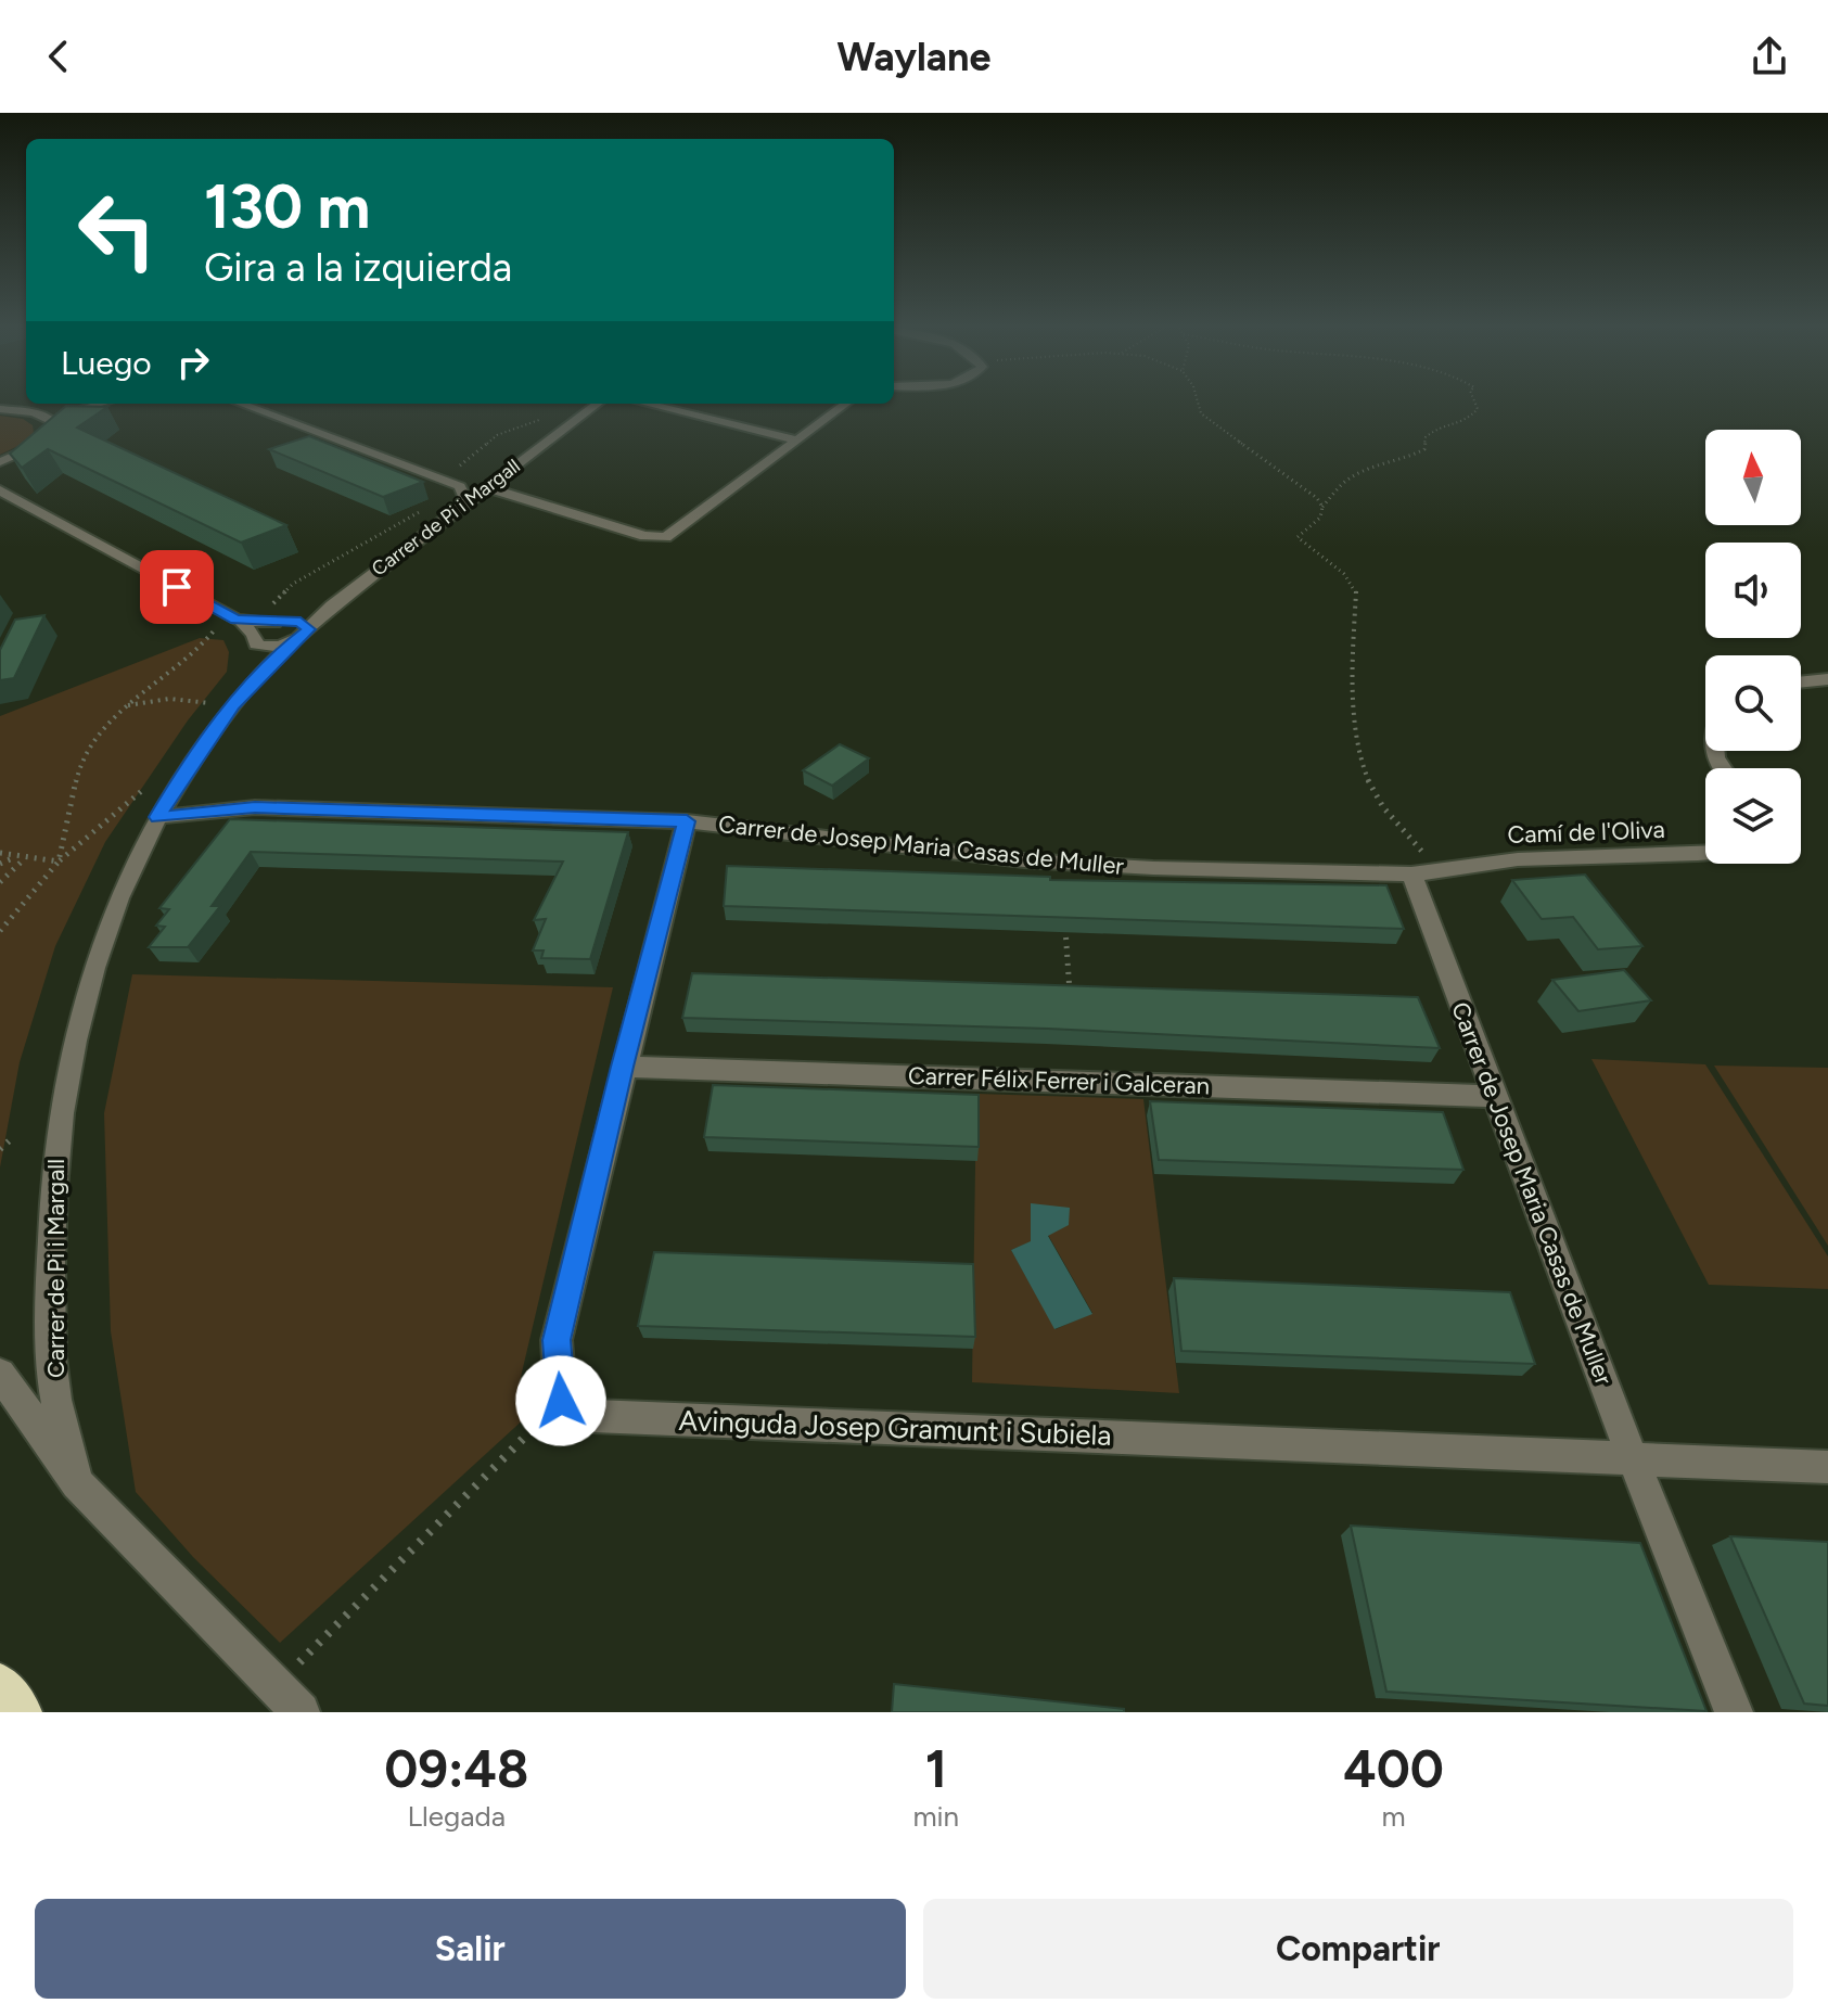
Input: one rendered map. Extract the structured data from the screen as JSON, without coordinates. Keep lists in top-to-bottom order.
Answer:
{
  "streets": {
    "street": [
      "Carrer de Pi i Margall",
      "Camí de l'Oliva",
      "Carrer de Josep Maria Casas de Muller",
      "Carrer Félix Ferrer i Galceran",
      "Avinguda Josep Gramunt i Subiela"
    ]
  },
  "crossings": [
    ["Carrer de Pi i Margall", "Carrer de Josep Maria Casas de Muller"],
    ["Camí de l'Oliva", "Carrer de Josep Maria Casas de Muller"],
    ["Carrer de Josep Maria Casas de Muller", "Carrer Félix Ferrer i Galceran"],
    ["Carrer de Josep Maria Casas de Muller", "Avinguda Josep Gramunt i Subiela"]
  ],
  "north": "top",
  "page": {
    "header": "Waylane",
    "turn": ["130 m", "Gira a la izquierda"],
    "then": "Luego",
    "eta": [
      "09:48",
      "Llegada",
      "1",
      "min",
      "400",
      "m"
    ],
    "buttons": ["Salir", "Compartir"]
  }
}
